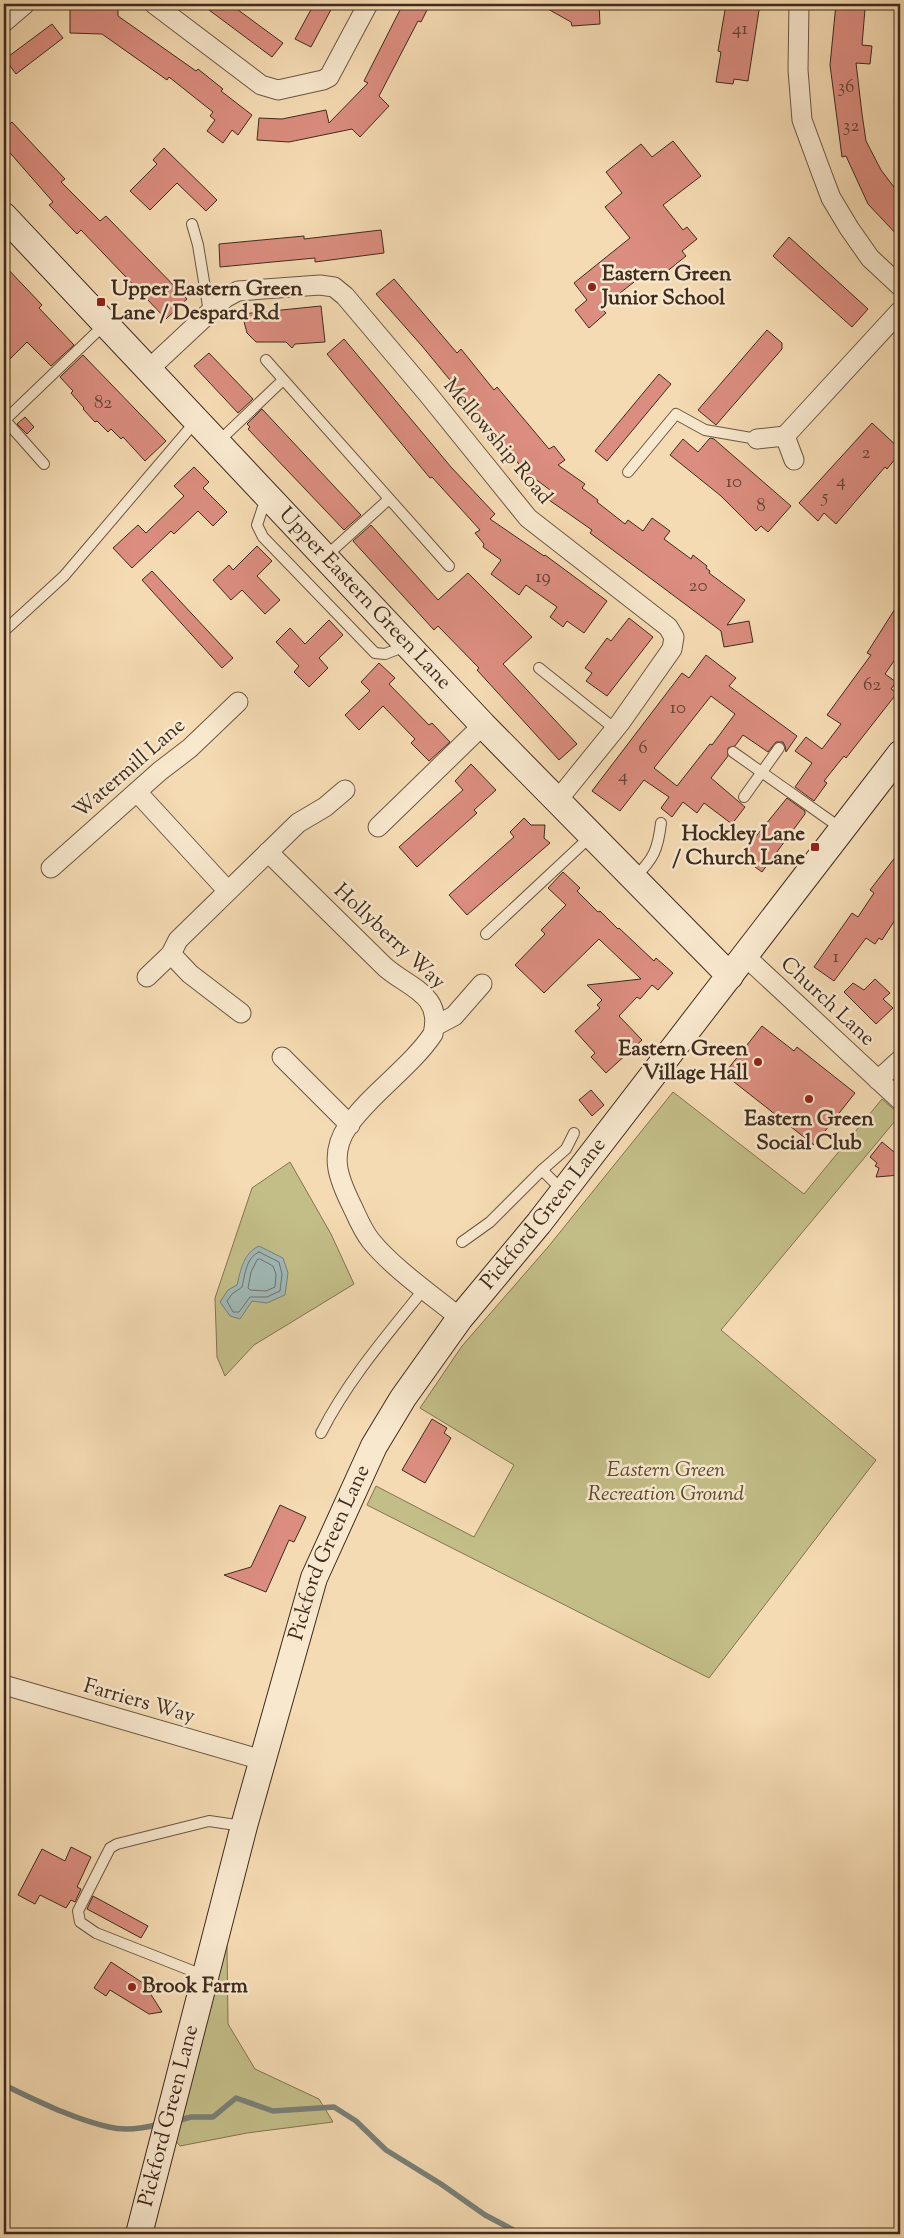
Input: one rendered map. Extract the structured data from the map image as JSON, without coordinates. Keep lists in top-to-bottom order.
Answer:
{
  "streets": {
    "street": [
      "Mellowship Road",
      "Upper Eastern Green Lane",
      "Watermill Lane",
      "Hollyberry Way",
      "Church Lane",
      "Pickford Green Lane",
      "Farriers Way"
    ]
  },
  "crossings": [
    ["Mellowship Road", "Upper Eastern Green Lane"],
    ["Upper Eastern Green Lane", "Church Lane"],
    ["Upper Eastern Green Lane", "Pickford Green Lane"],
    ["Hollyberry Way", "Pickford Green Lane"],
    ["Church Lane", "Pickford Green Lane"],
    ["Pickford Green Lane", "Farriers Way"]
  ],
  "parks": ["Eastern Green Recreation Ground"],
  "places": {
    "other": [
      "Eastern Green Junior School",
      "Eastern Green Village Hall",
      "Eastern Green Social Club",
      "Brook Farm"
    ],
    "transit": ["Upper Eastern Green Lane / Despard Rd", "Hockley Lane / Church Lane"]
  },
  "house_numbers": [
    "41",
    "36",
    "32",
    "82",
    "2",
    "4",
    "10",
    "5",
    "8",
    "19",
    "20",
    "62",
    "10",
    "6",
    "4",
    "1"
  ]
}
